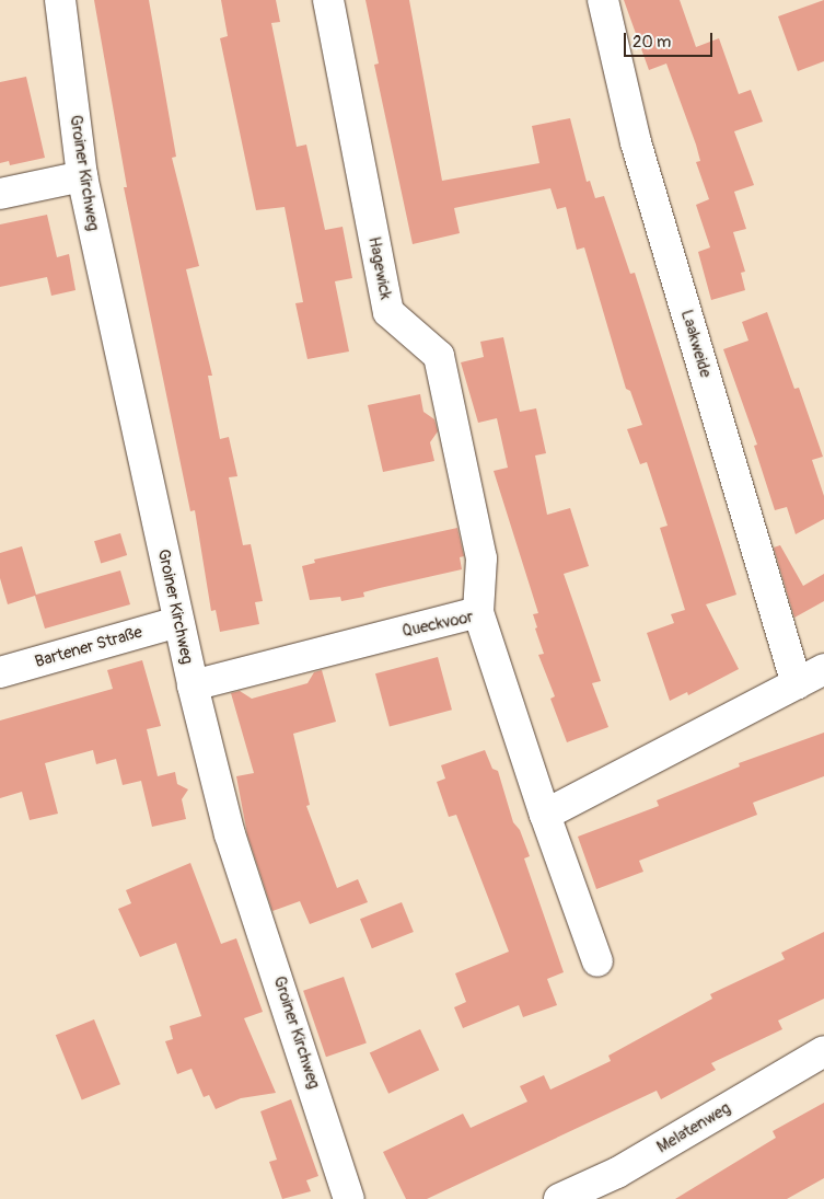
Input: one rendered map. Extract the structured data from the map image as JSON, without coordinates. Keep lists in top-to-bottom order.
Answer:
{
  "streets": {
    "street": [
      "Groiner Kirchweg",
      "Hagewick",
      "Laakweide",
      "Queckvoor",
      "Bartener Straße",
      "Melatenweg"
    ]
  },
  "crossings": [
    ["Groiner Kirchweg", "Queckvoor"],
    ["Groiner Kirchweg", "Bartener Straße"],
    ["Hagewick", "Queckvoor"]
  ],
  "scale_bar": "20 m"
}
